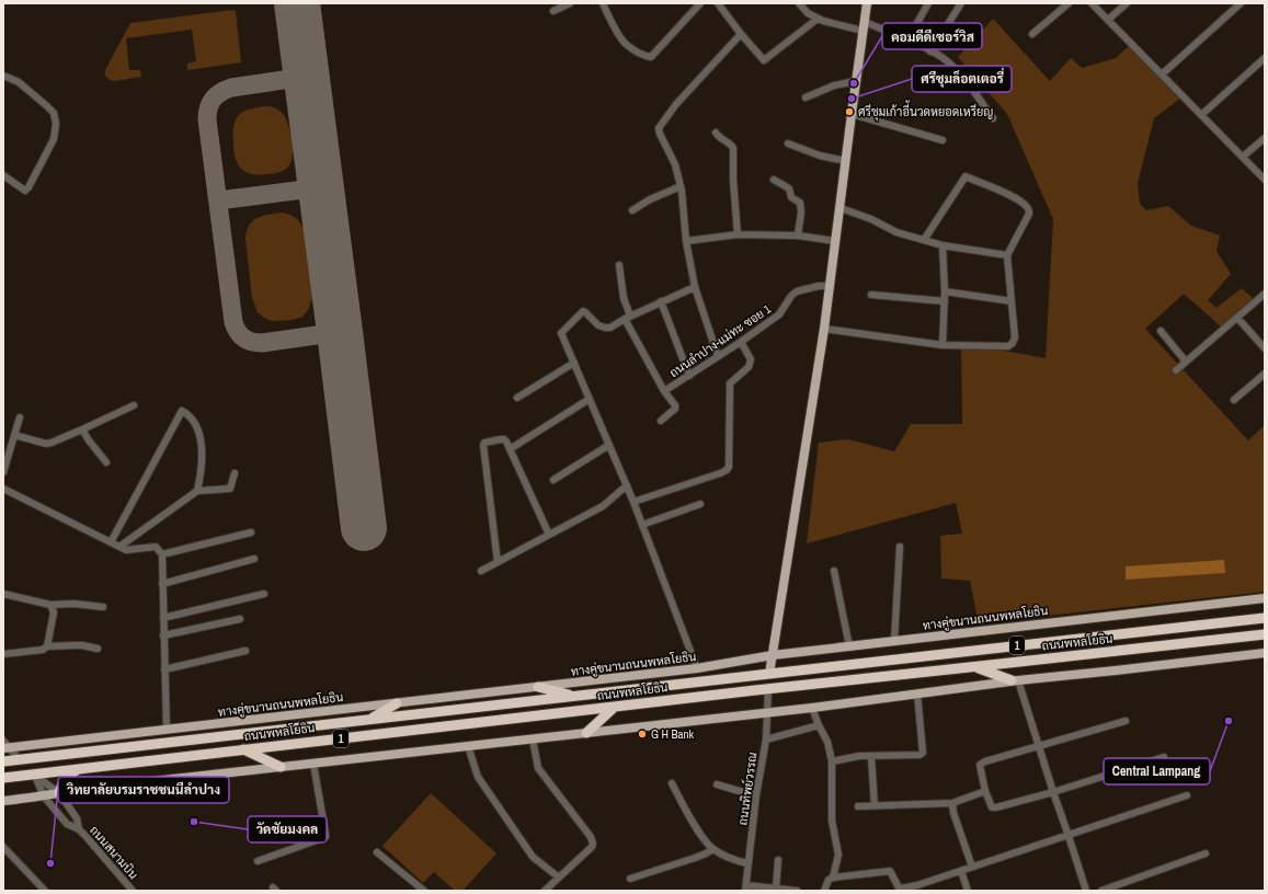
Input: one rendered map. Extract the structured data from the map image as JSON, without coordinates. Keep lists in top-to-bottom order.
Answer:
{
  "streets": {
    "highway": ["ถนนพหลโยธิน", "1"],
    "main road": ["ทางคู่ขนานถนนพหลโยธิน"],
    "street": ["ถนนลำปาง-แม่ทะ ซอย 1", "ถนนทิพย์วรรณ", "ถนนสนามบิน"]
  },
  "crossings": [
    ["ถนนพหลโยธิน", "ถนนทิพย์วรรณ"],
    ["ถนนพหลโยธิน", "ถนนสนามบิน"],
    ["1", "ถนนทิพย์วรรณ"],
    ["1", "ถนนสนามบิน"]
  ],
  "places": [
    "คอมดีดีเซอร์วิส",
    "ศรีชุมล็อตเตอรี่",
    "ศรีชุมเก้าอี้นวดหยอดเหรียญ",
    "Central Lampang",
    "G H Bank",
    "วัดชัยมงคล",
    "วิทยาลัยบรมราชชนนีลำปาง"
  ]
}
